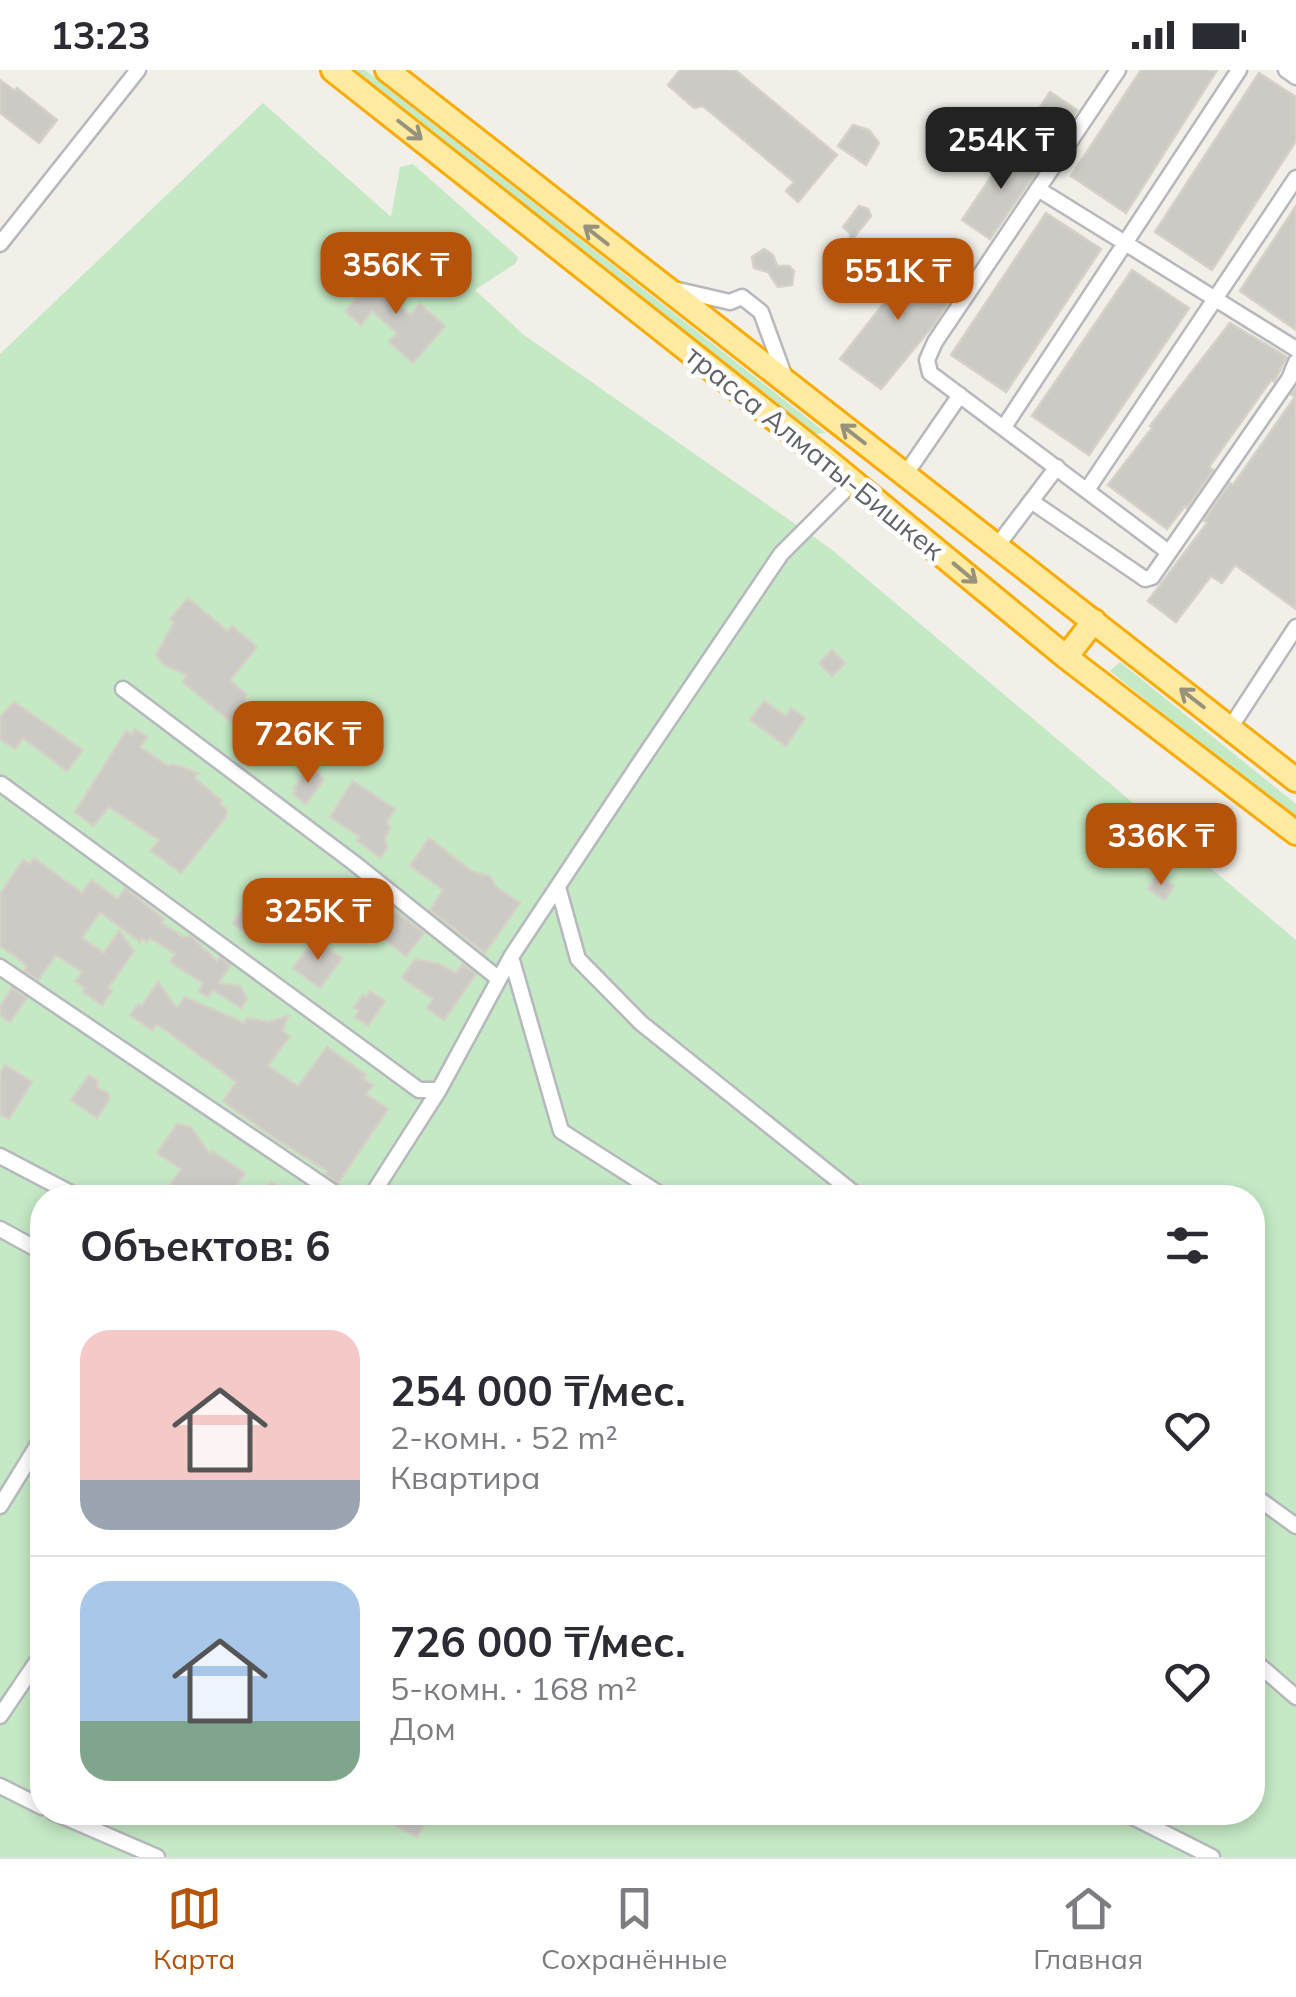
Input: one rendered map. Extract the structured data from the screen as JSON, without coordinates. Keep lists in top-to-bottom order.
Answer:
{
  "streets": {
    "highway": ["трасса Алматы-Бишкек"]
  },
  "page": {
    "status": "13:23",
    "price": [
      "254K ₸",
      "356K ₸",
      "551K ₸",
      "726K ₸",
      "336K ₸",
      "325K ₸"
    ],
    "heading": "Объектов: 6",
    "list": [
      {
        "name": "254 000 ₸/мес.",
        "note": "2-комн. · 52 m² · Квартира"
      },
      {
        "name": "726 000 ₸/мес.",
        "note": "5-комн. · 168 m² · Дом"
      }
    ],
    "tabs": ["Карта", "Сохранённые", "Главная"]
  }
}
